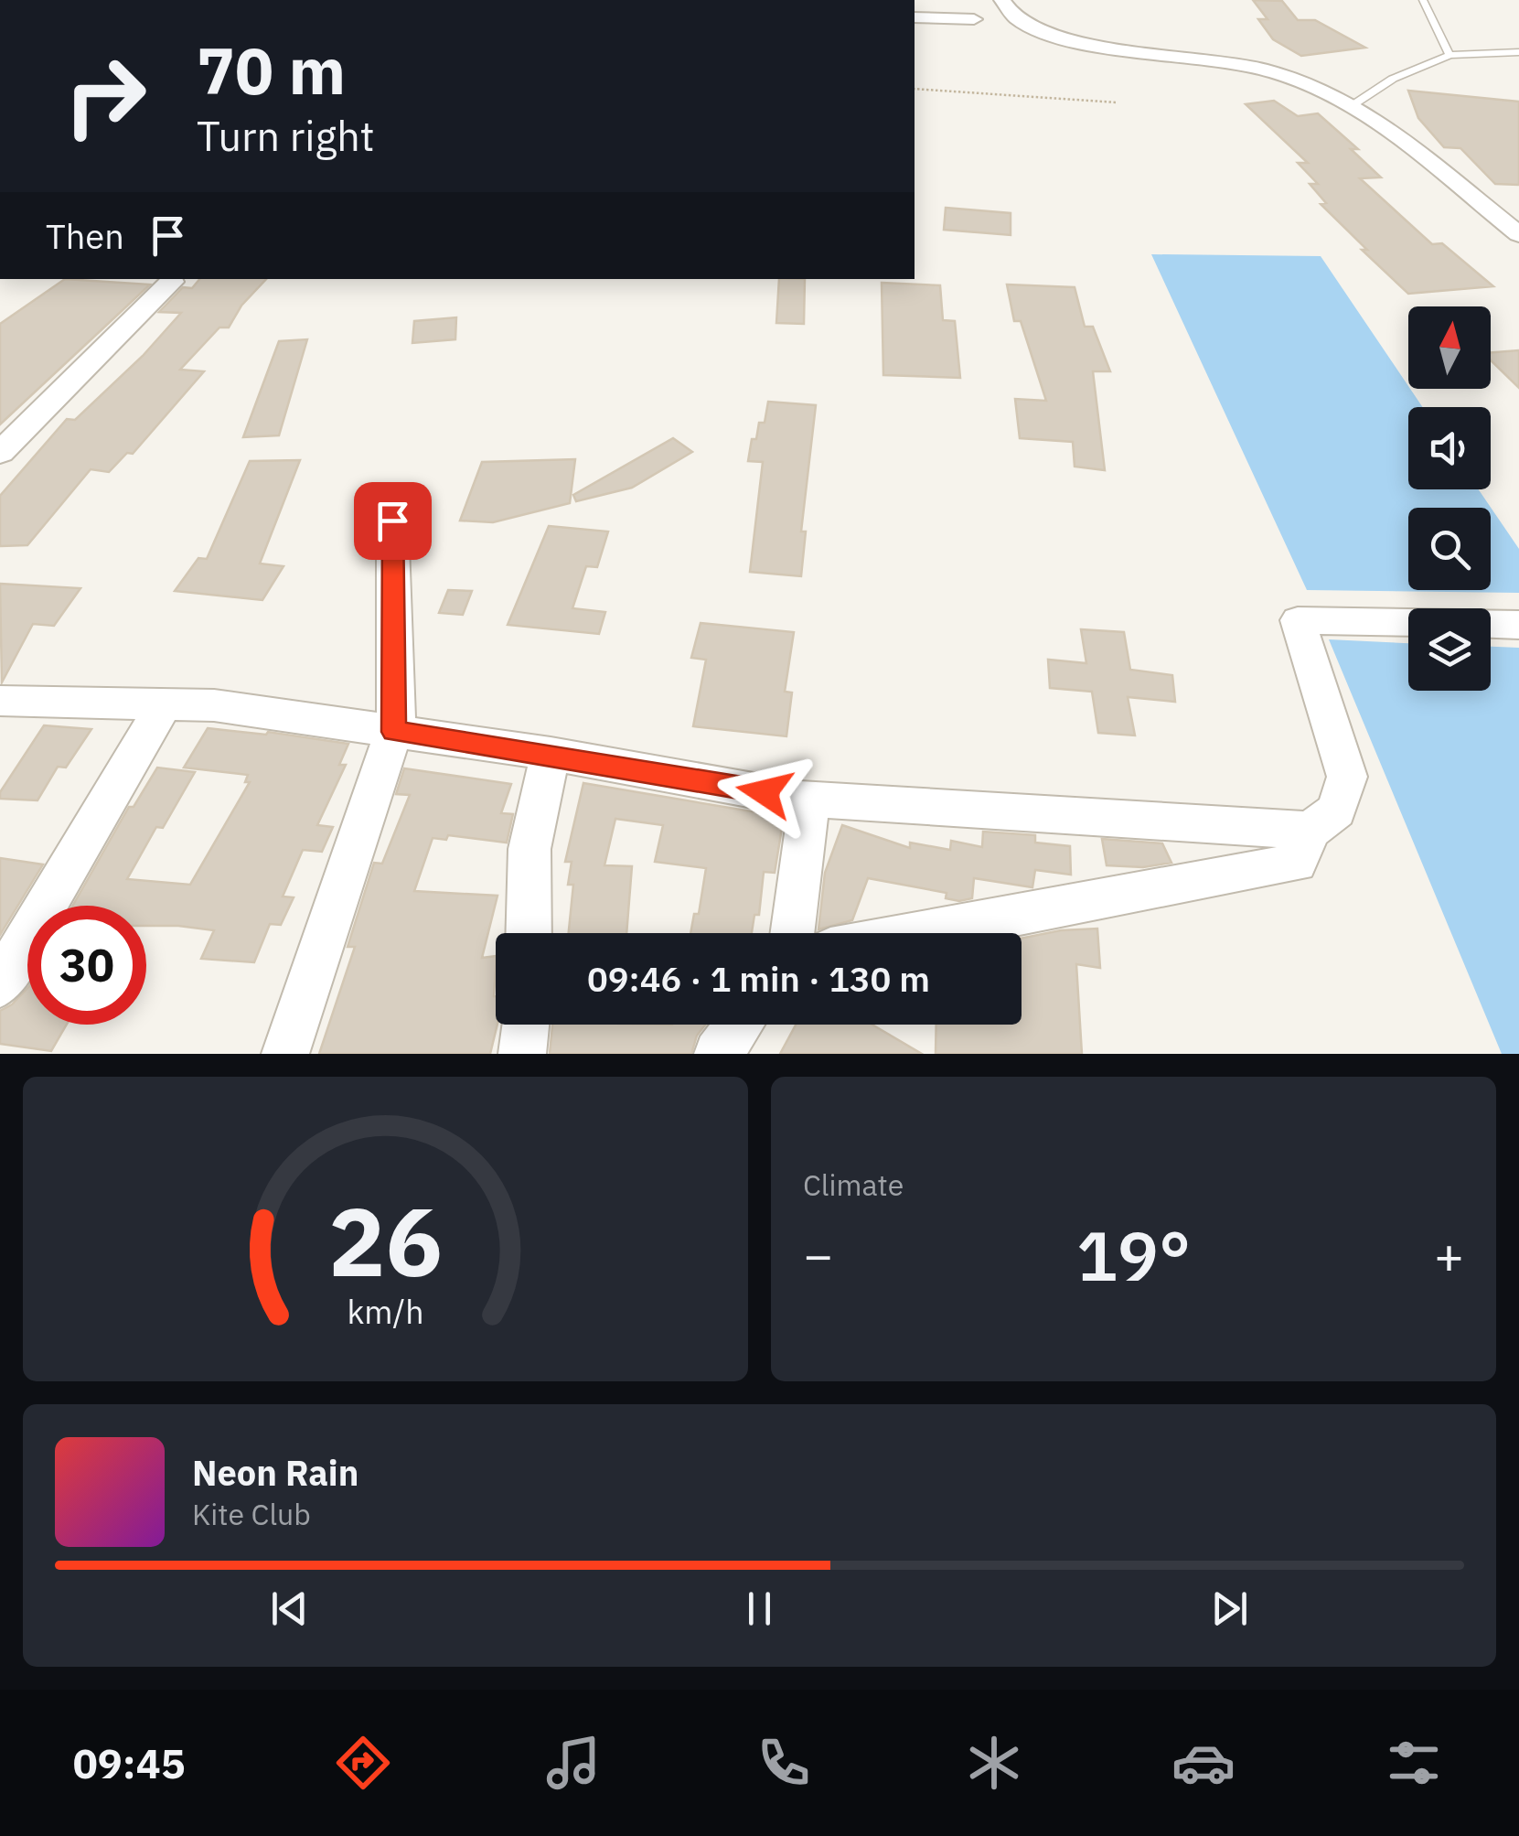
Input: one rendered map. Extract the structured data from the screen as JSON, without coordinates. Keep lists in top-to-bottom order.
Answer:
{
  "north": "top",
  "page": {
    "turn": ["70 m", "Turn right"],
    "then": "Then",
    "limit": "30",
    "trip": "09:46 · 1 min · 130 m",
    "tile": "Climate",
    "heat": ["−", "19°", "+"],
    "song": ["Neon Rain", "Kite Club"],
    "tabs": "09:45",
    "gauge": ["26", "km/h"]
  }
}
